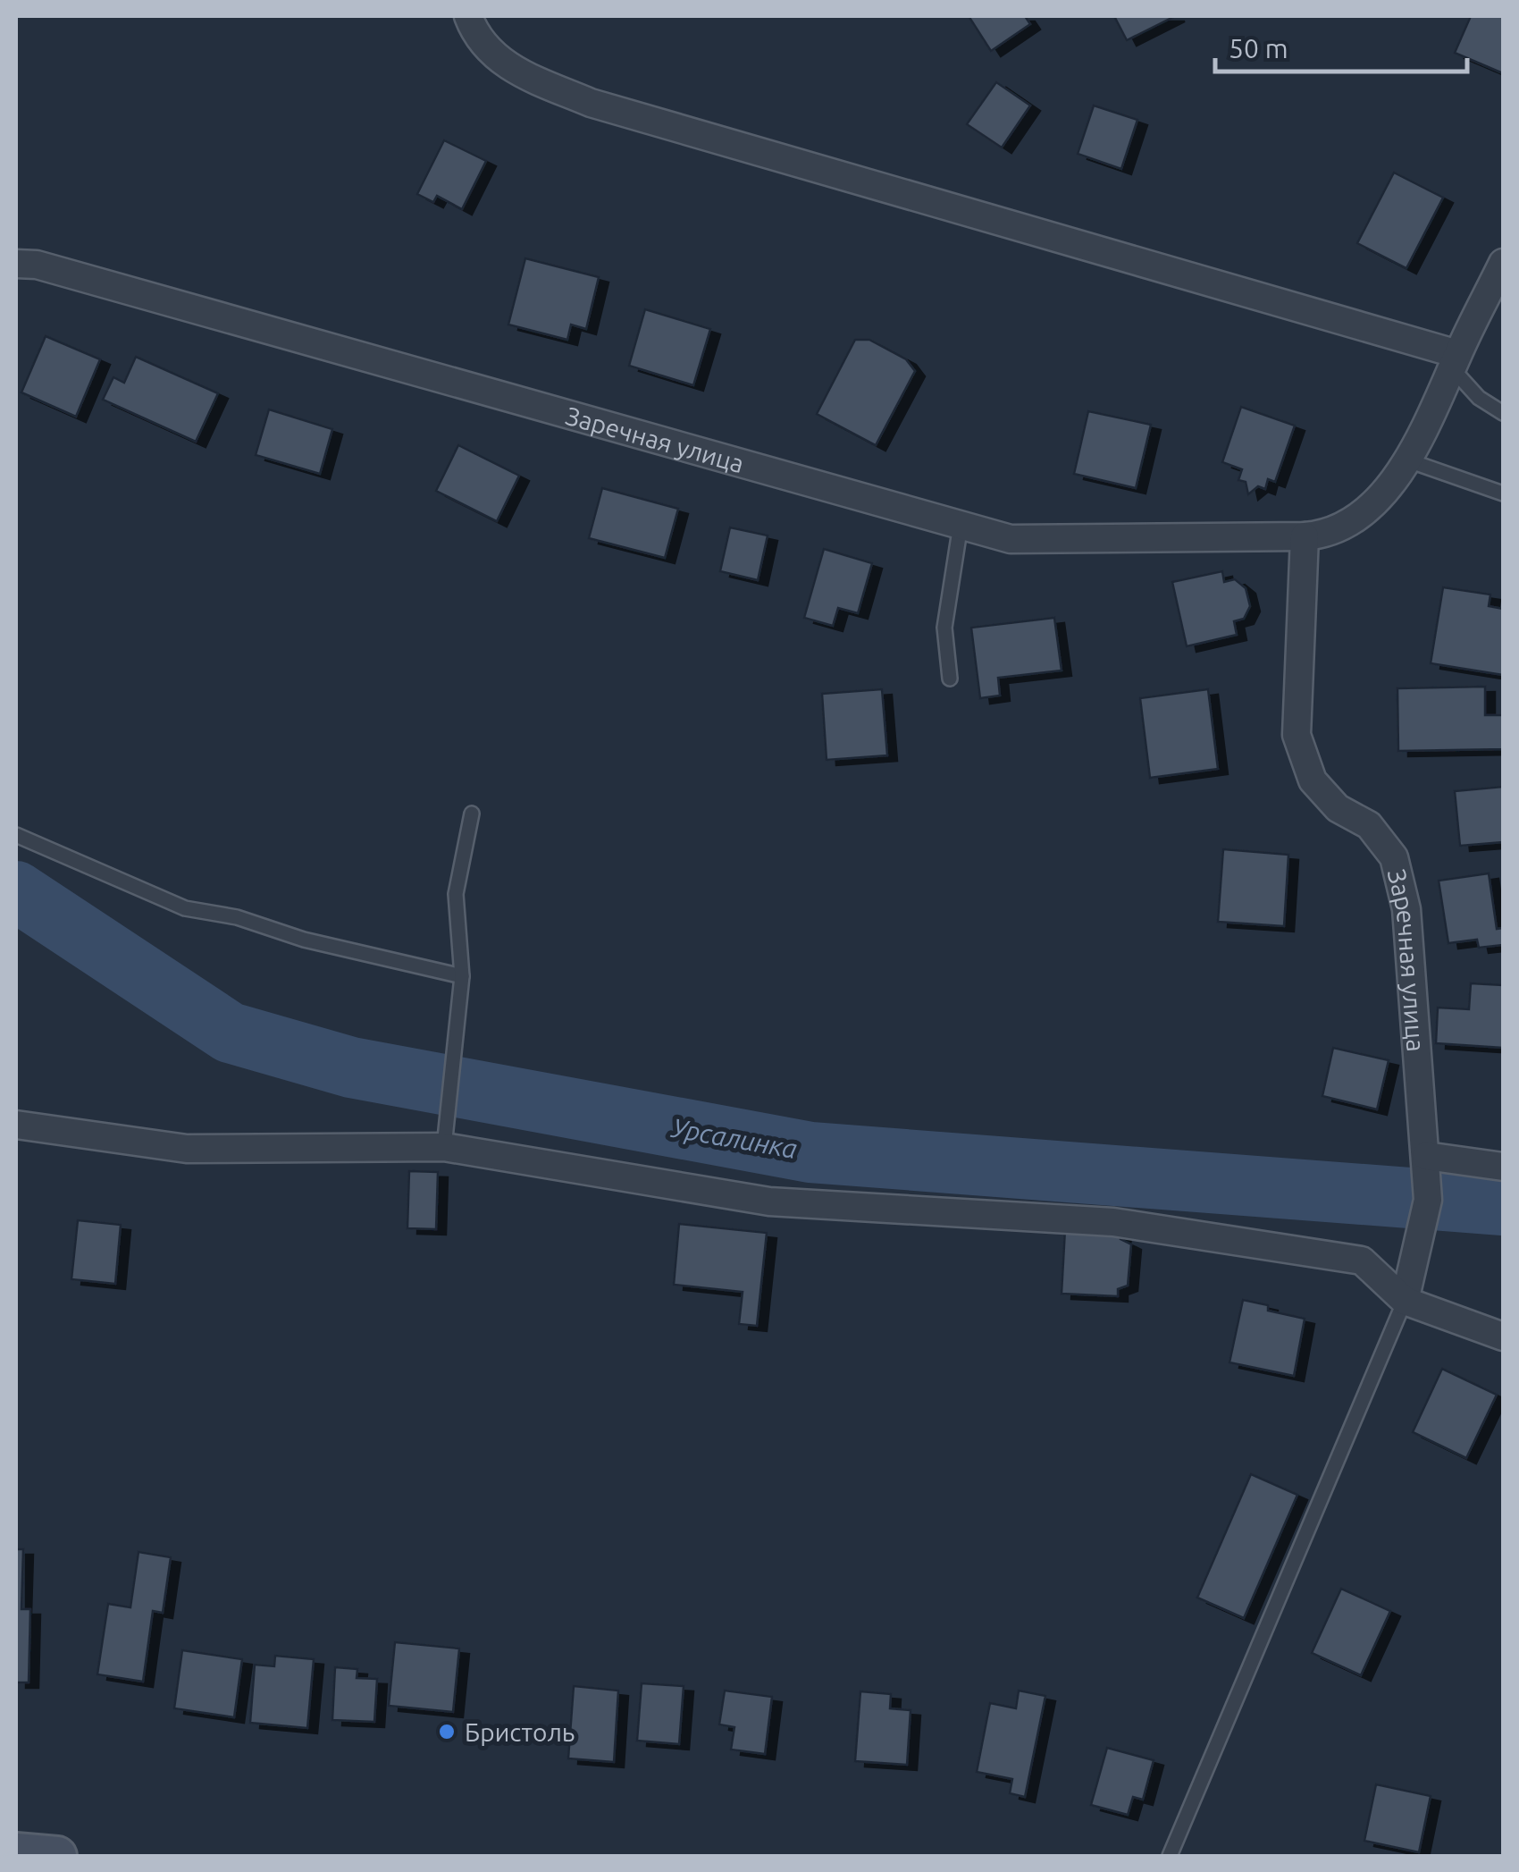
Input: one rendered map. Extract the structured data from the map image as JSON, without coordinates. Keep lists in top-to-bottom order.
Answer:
{
  "streets": {
    "street": ["Заречная улица"]
  },
  "water": ["Урсалинка"],
  "places": ["Бристоль"],
  "scale_bar": "50 m"
}
